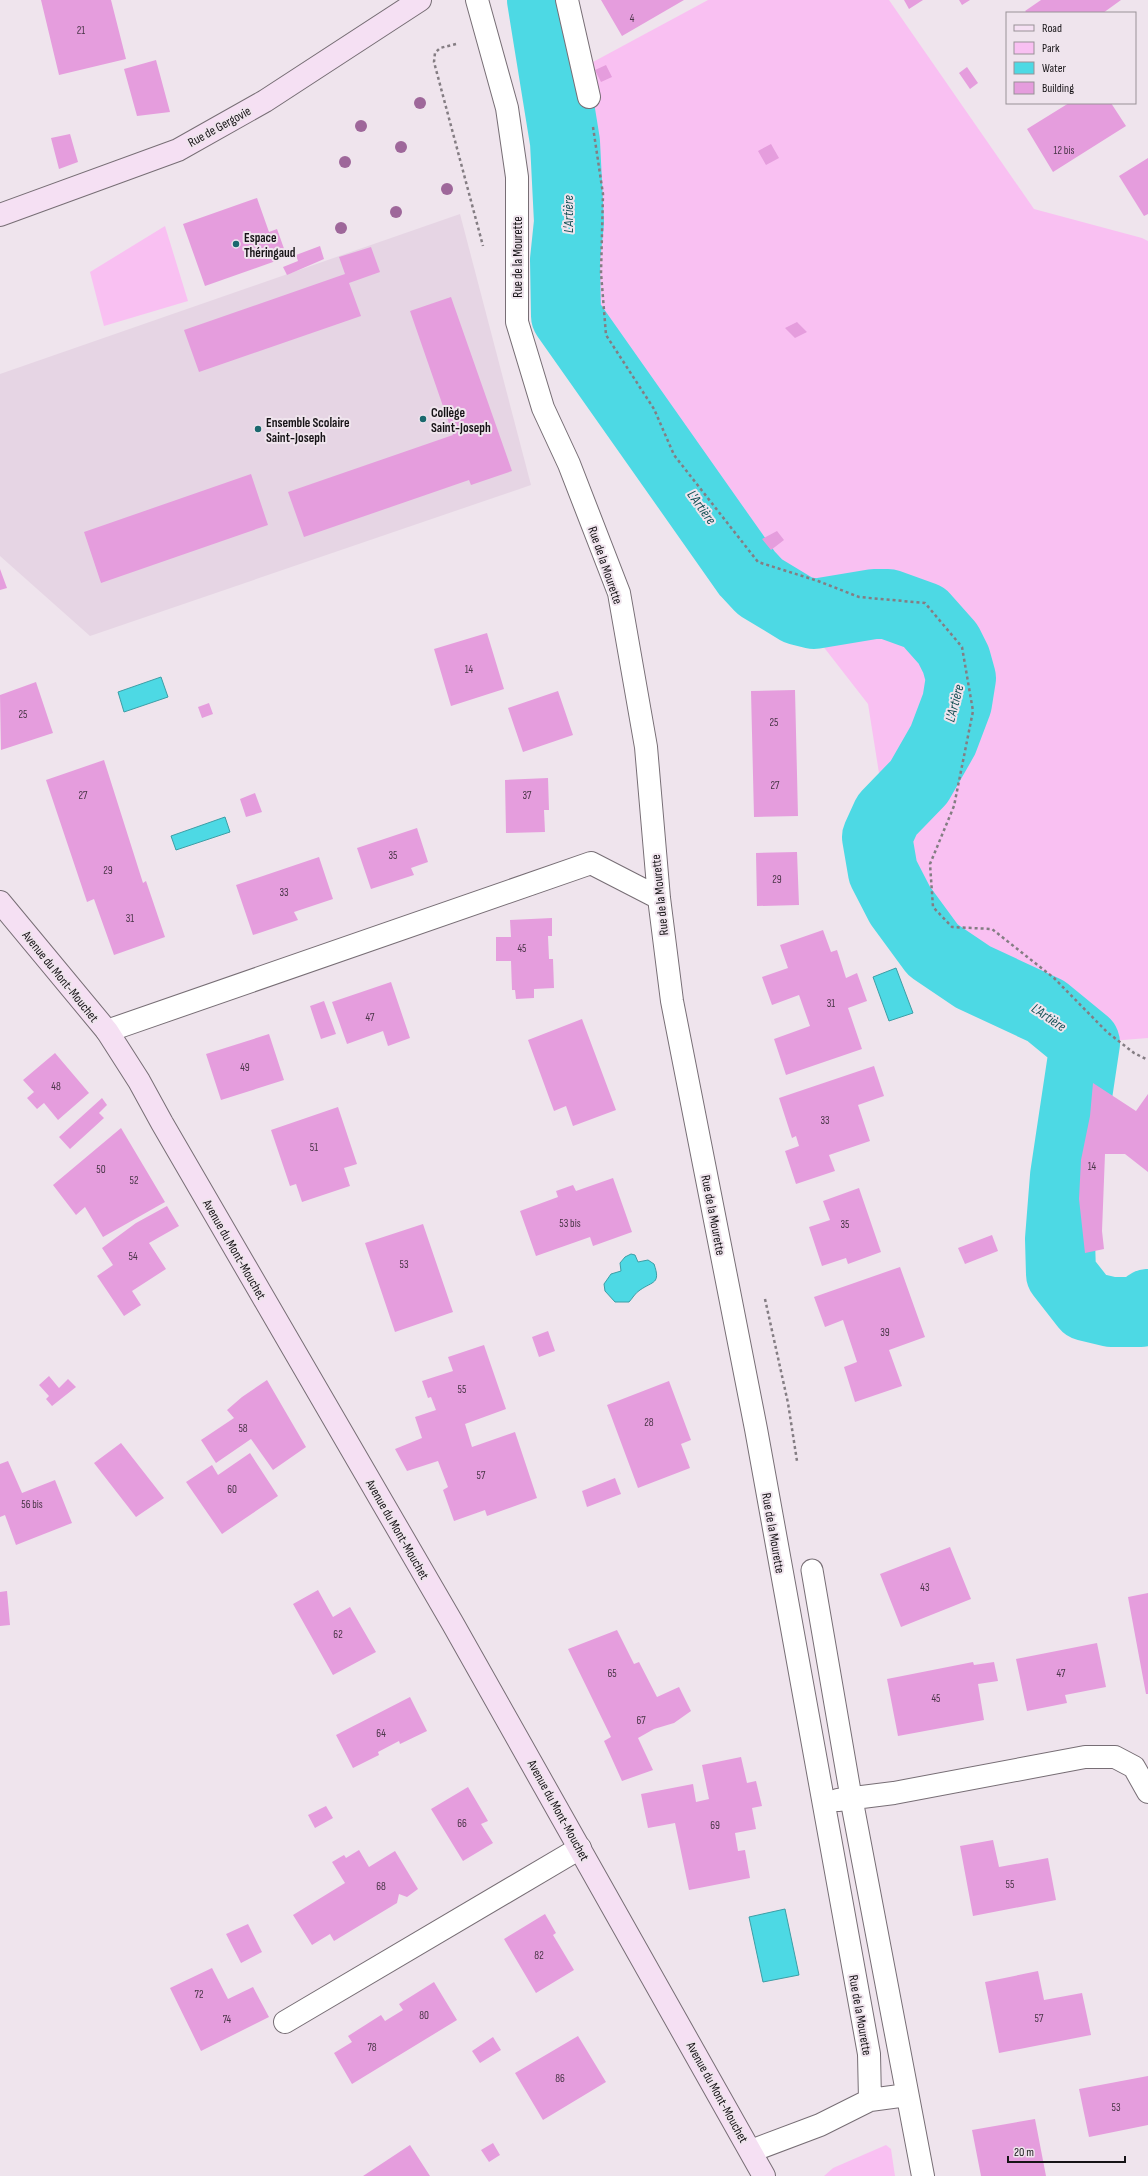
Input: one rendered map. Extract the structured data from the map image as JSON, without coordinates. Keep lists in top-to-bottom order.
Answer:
{
  "streets": {
    "main road": ["Rue de Gergovie", "Avenue du Mont-Mouchet"],
    "street": ["Rue de la Mourette"]
  },
  "water": ["L'Artière"],
  "places": ["Espace Théringaud", "Collège Saint-Joseph", "Ensemble Scolaire Saint-Joseph"],
  "house_numbers": [
    "4",
    "21",
    "12 bis",
    "14",
    "25",
    "25",
    "27",
    "27",
    "37",
    "35",
    "29",
    "29",
    "33",
    "31",
    "45",
    "31",
    "47",
    "49",
    "48",
    "33",
    "51",
    "14",
    "50",
    "52",
    "53 bis",
    "35",
    "54",
    "53",
    "39",
    "55",
    "28",
    "58",
    "57",
    "60",
    "56 bis",
    "43",
    "62",
    "65",
    "47",
    "45",
    "67",
    "64",
    "66",
    "69",
    "55",
    "68",
    "82",
    "72",
    "80",
    "57",
    "74",
    "78",
    "86",
    "53"
  ],
  "legend": [
    "Road",
    "Park",
    "Water",
    "Building"
  ],
  "scale_bar": "20 m"
}
